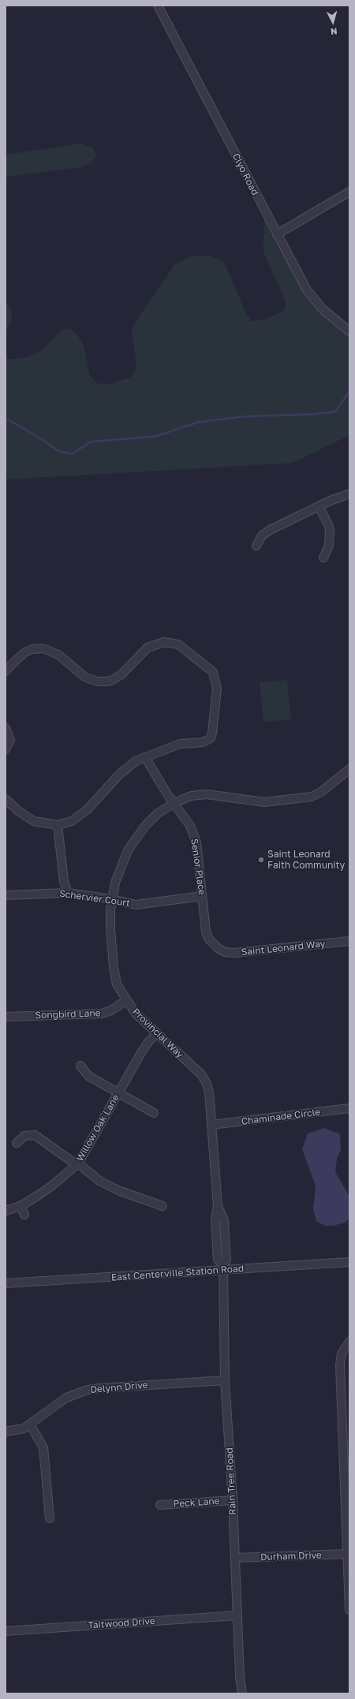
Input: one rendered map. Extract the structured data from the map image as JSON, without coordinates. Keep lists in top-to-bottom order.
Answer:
{
  "streets": {
    "street": [
      "Clyo Road",
      "Senior Place",
      "Schervier Court",
      "Saint Leonard Way",
      "Songbird Lane",
      "Provincial Way",
      "Chaminade Circle",
      "Willow Oak Lane",
      "East Centerville Station Road",
      "Delynn Drive",
      "Rain Tree Road",
      "Peck Lane",
      "Durham Drive",
      "Taitwood Drive"
    ]
  },
  "crossings": [
    ["Senior Place", "Schervier Court"],
    ["Senior Place", "Saint Leonard Way"],
    ["Senior Place", "Provincial Way"],
    ["Schervier Court", "Provincial Way"],
    ["Songbird Lane", "Provincial Way"],
    ["Provincial Way", "Chaminade Circle"],
    ["Provincial Way", "Willow Oak Lane"],
    ["Provincial Way", "East Centerville Station Road"],
    ["Provincial Way", "Rain Tree Road"],
    ["East Centerville Station Road", "Rain Tree Road"],
    ["Delynn Drive", "Rain Tree Road"],
    ["Rain Tree Road", "Peck Lane"],
    ["Rain Tree Road", "Durham Drive"],
    ["Rain Tree Road", "Taitwood Drive"]
  ],
  "places": ["Saint Leonard Faith Community"],
  "north": "bottom"
}
